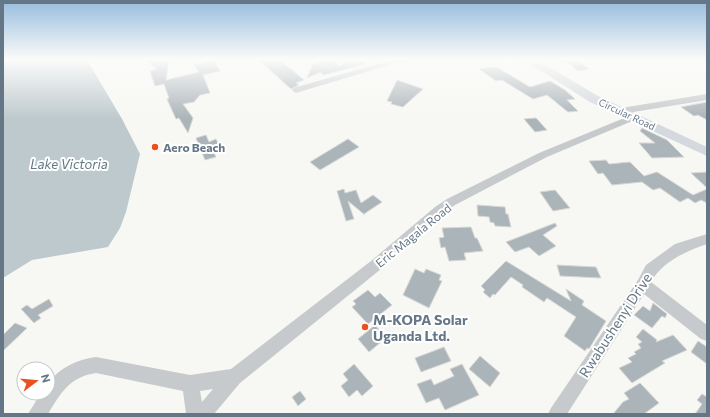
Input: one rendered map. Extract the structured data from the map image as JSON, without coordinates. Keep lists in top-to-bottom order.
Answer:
{
  "streets": {
    "street": ["Circular Road", "Eric Magala Road", "Rwabushenyi Drive"]
  },
  "crossings": [
    ["Circular Road", "Eric Magala Road"]
  ],
  "water": ["Lake Victoria"],
  "places": ["Aero Beach", "M-KOPA Solar Uganda Ltd."],
  "north": "right"
}
